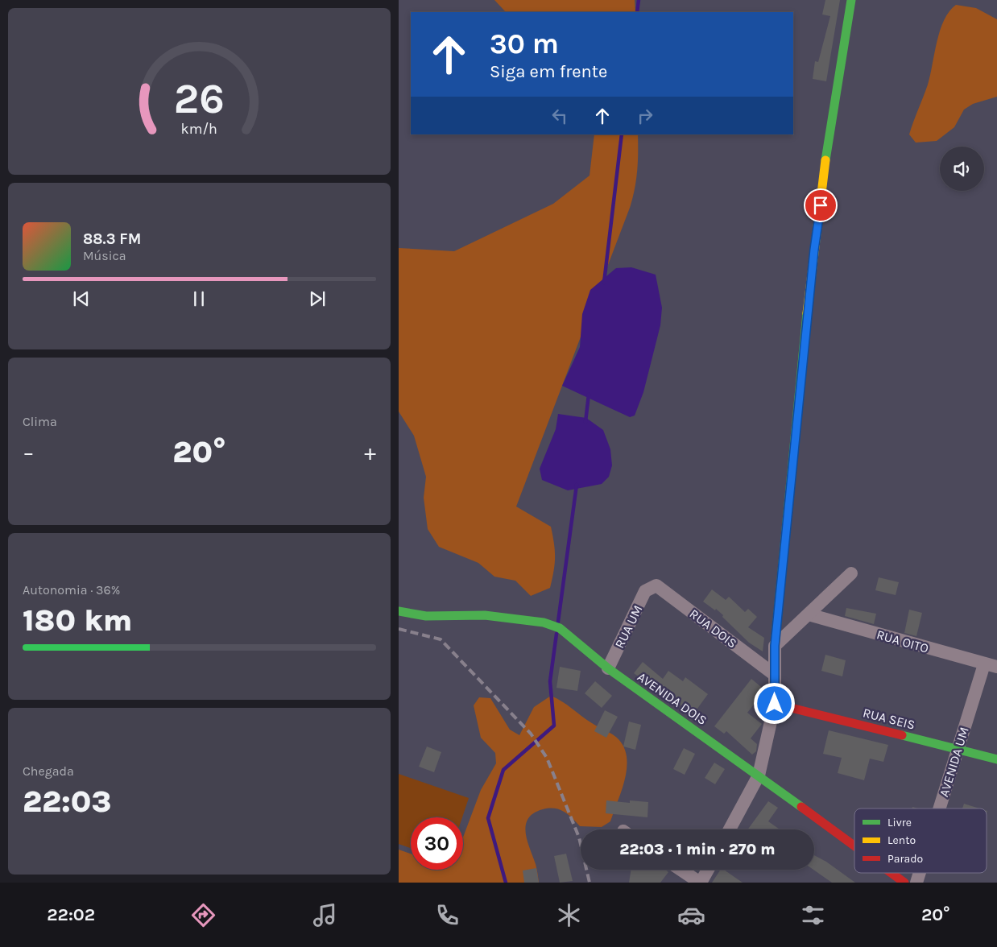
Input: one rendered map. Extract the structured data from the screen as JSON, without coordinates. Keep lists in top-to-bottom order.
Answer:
{
  "streets": {
    "street": [
      "RUA UM",
      "RUA DOIS",
      "RUA OITO",
      "AVENIDA DOIS",
      "RUA SEIS",
      "AVENIDA UM"
    ]
  },
  "crossings": [
    ["RUA UM", "RUA DOIS"],
    ["RUA UM", "AVENIDA DOIS"],
    ["RUA OITO", "AVENIDA UM"],
    ["RUA SEIS", "AVENIDA UM"]
  ],
  "legend": ["Livre", "Lento", "Parado"],
  "page": {
    "turn": ["30 m", "Siga em frente"],
    "song": ["88.3 FM", "Música"],
    "tile": [
      "Clima",
      ["Autonomia · 36%", "180 km"],
      ["Chegada", "22:03"]
    ],
    "heat": ["−", "20°", "+"],
    "limit": "30",
    "trip": "22:03 · 1 min · 270 m",
    "tabs": ["22:02", "20°"],
    "gauge": ["26", "km/h"]
  }
}
